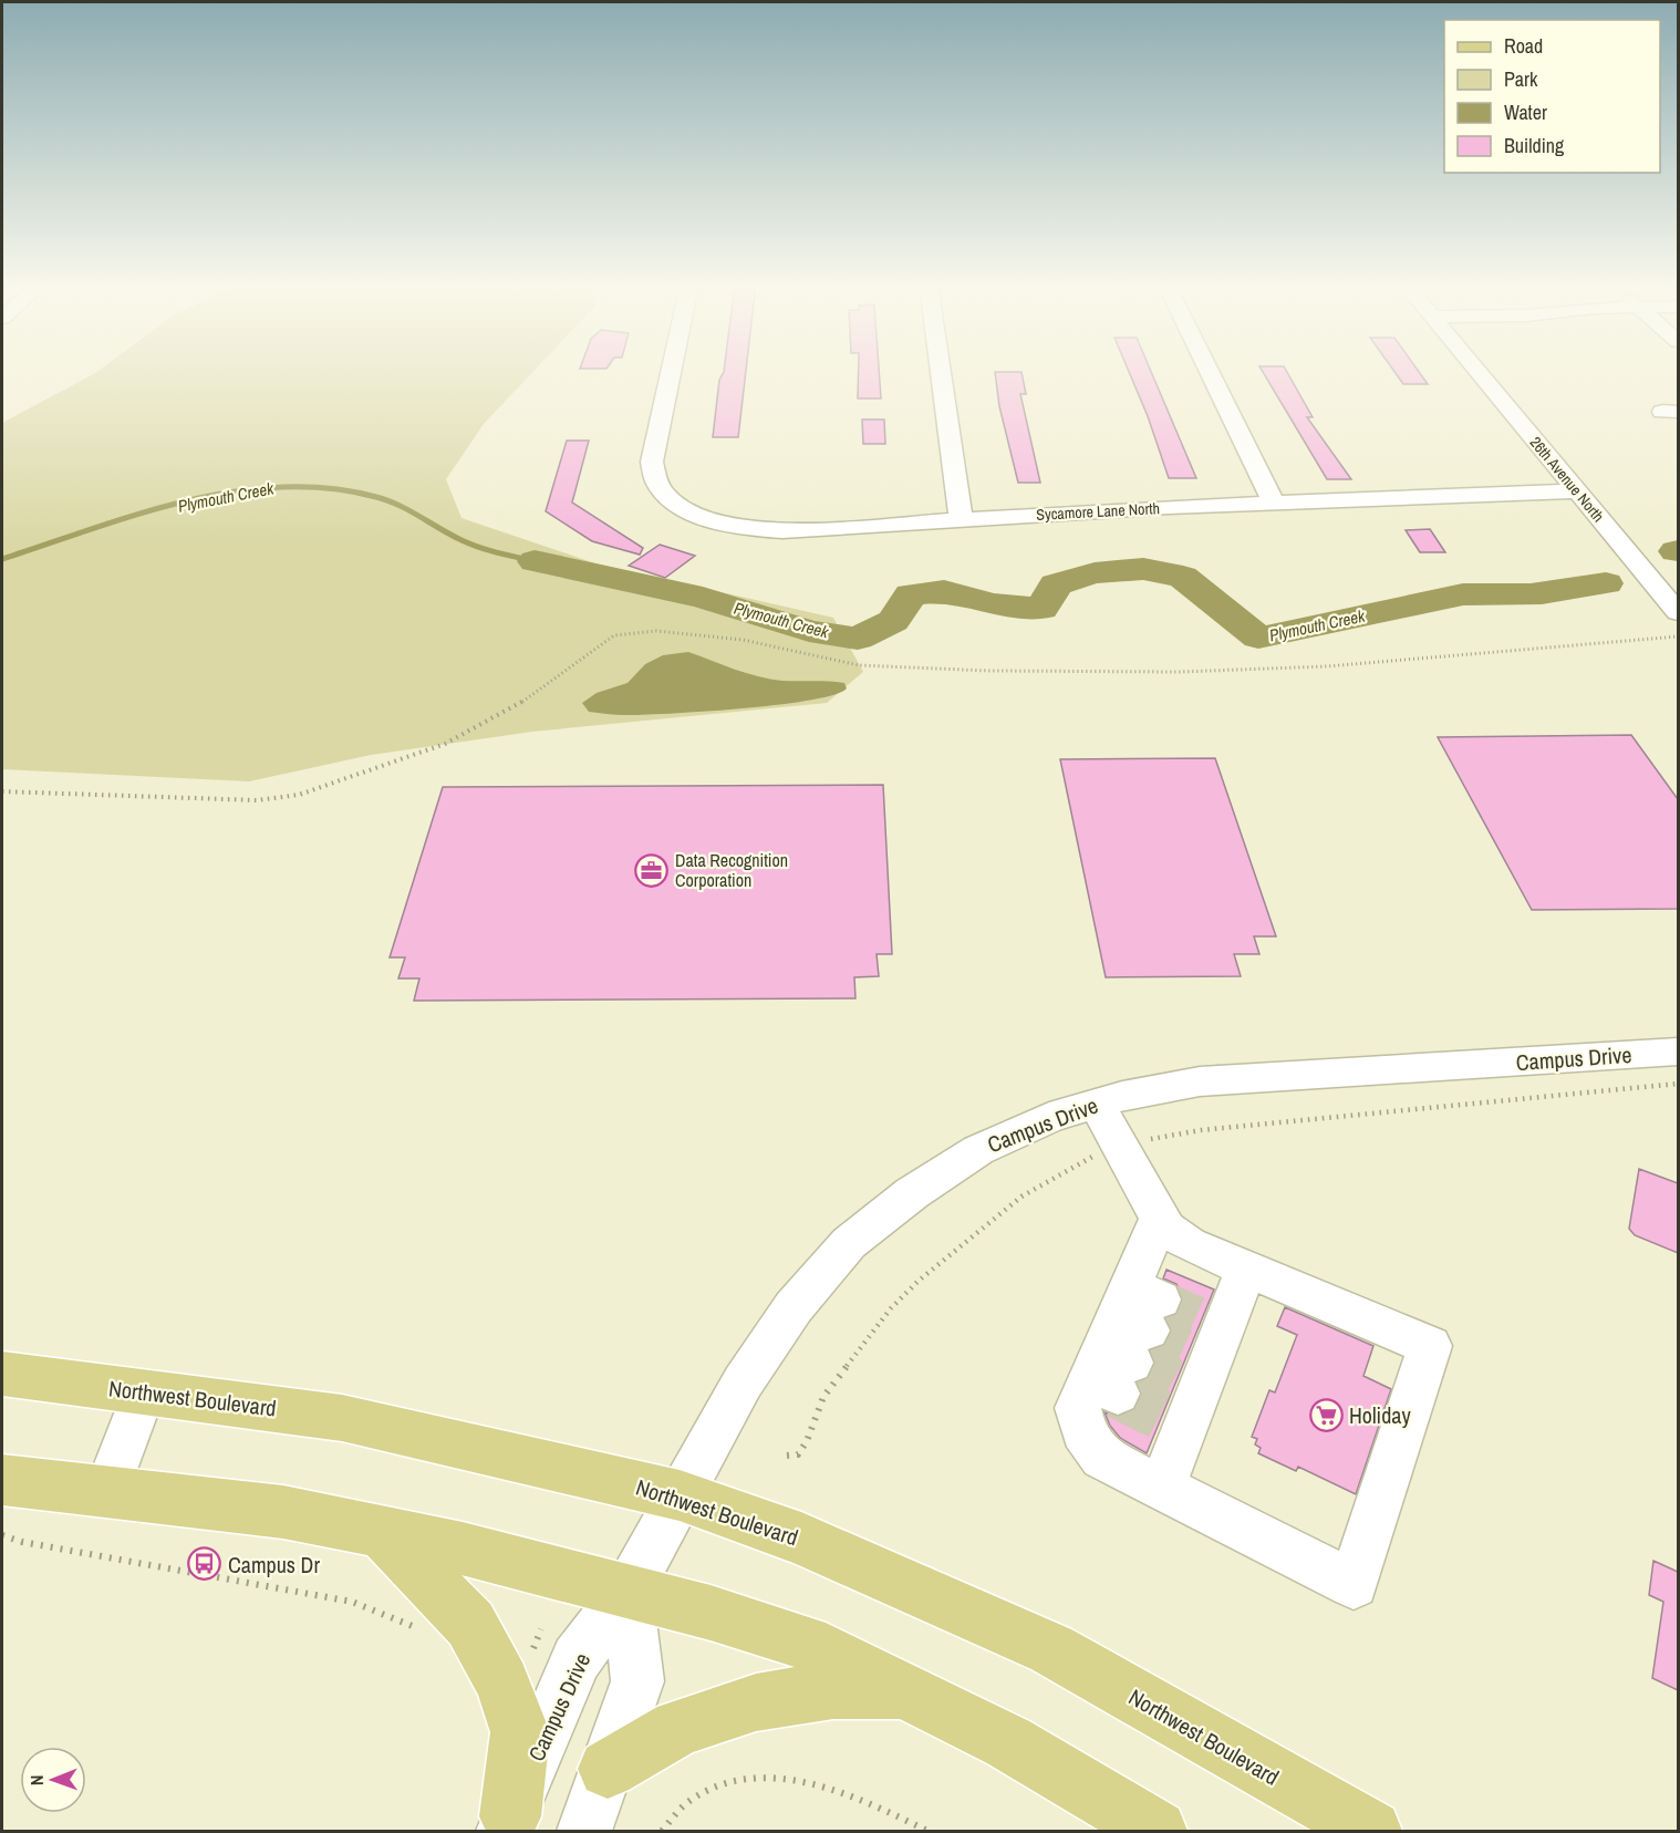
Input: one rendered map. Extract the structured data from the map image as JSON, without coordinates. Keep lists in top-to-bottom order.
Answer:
{
  "streets": {
    "main road": ["Northwest Boulevard"],
    "street": ["26th Avenue North", "Sycamore Lane North", "Campus Drive"]
  },
  "crossings": [
    ["26th Avenue North", "Sycamore Lane North"],
    ["Campus Drive", "Northwest Boulevard"]
  ],
  "water": ["Plymouth Creek"],
  "places": {
    "office": ["Data Recognition Corporation"],
    "supermarket": ["Holiday"],
    "bus stop": ["Campus Dr"]
  },
  "legend": [
    "Road",
    "Park",
    "Water",
    "Building"
  ],
  "north": "left"
}
